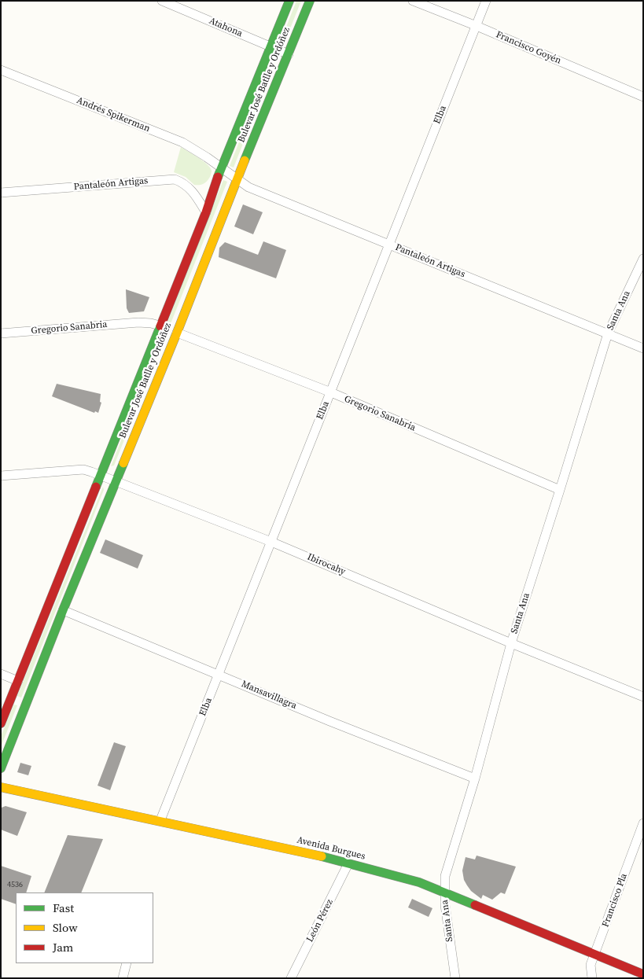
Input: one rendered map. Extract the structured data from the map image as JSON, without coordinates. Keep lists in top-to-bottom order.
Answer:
{
  "streets": {
    "main road": ["Bulevar José Batlle y Ordóñez", "Avenida Burgues"],
    "street": [
      "Atahona",
      "Francisco Goyén",
      "Andrés Spikerman",
      "Elba",
      "Pantaleón Artigas",
      "Santa Ana",
      "Gregorio Sanabria",
      "Ibirocahy",
      "Mansavillagra",
      "Francisco Pla",
      "León Pérez"
    ]
  },
  "crossings": [
    ["Atahona", "Bulevar José Batlle y Ordóñez"],
    ["Francisco Goyén", "Elba"],
    ["Bulevar José Batlle y Ordóñez", "Andrés Spikerman"],
    ["Bulevar José Batlle y Ordóñez", "Pantaleón Artigas"],
    ["Bulevar José Batlle y Ordóñez", "Gregorio Sanabria"],
    ["Bulevar José Batlle y Ordóñez", "Ibirocahy"],
    ["Bulevar José Batlle y Ordóñez", "Mansavillagra"],
    ["Andrés Spikerman", "Pantaleón Artigas"],
    ["Elba", "Pantaleón Artigas"],
    ["Elba", "Gregorio Sanabria"],
    ["Elba", "Ibirocahy"],
    ["Elba", "Mansavillagra"],
    ["Elba", "Avenida Burgues"],
    ["Pantaleón Artigas", "Santa Ana"],
    ["Santa Ana", "Gregorio Sanabria"],
    ["Santa Ana", "Ibirocahy"],
    ["Santa Ana", "Mansavillagra"],
    ["Santa Ana", "Avenida Burgues"],
    ["Avenida Burgues", "Francisco Pla"],
    ["Avenida Burgues", "León Pérez"]
  ],
  "house_numbers": ["4536"],
  "legend": ["Fast", "Slow", "Jam"]
}
